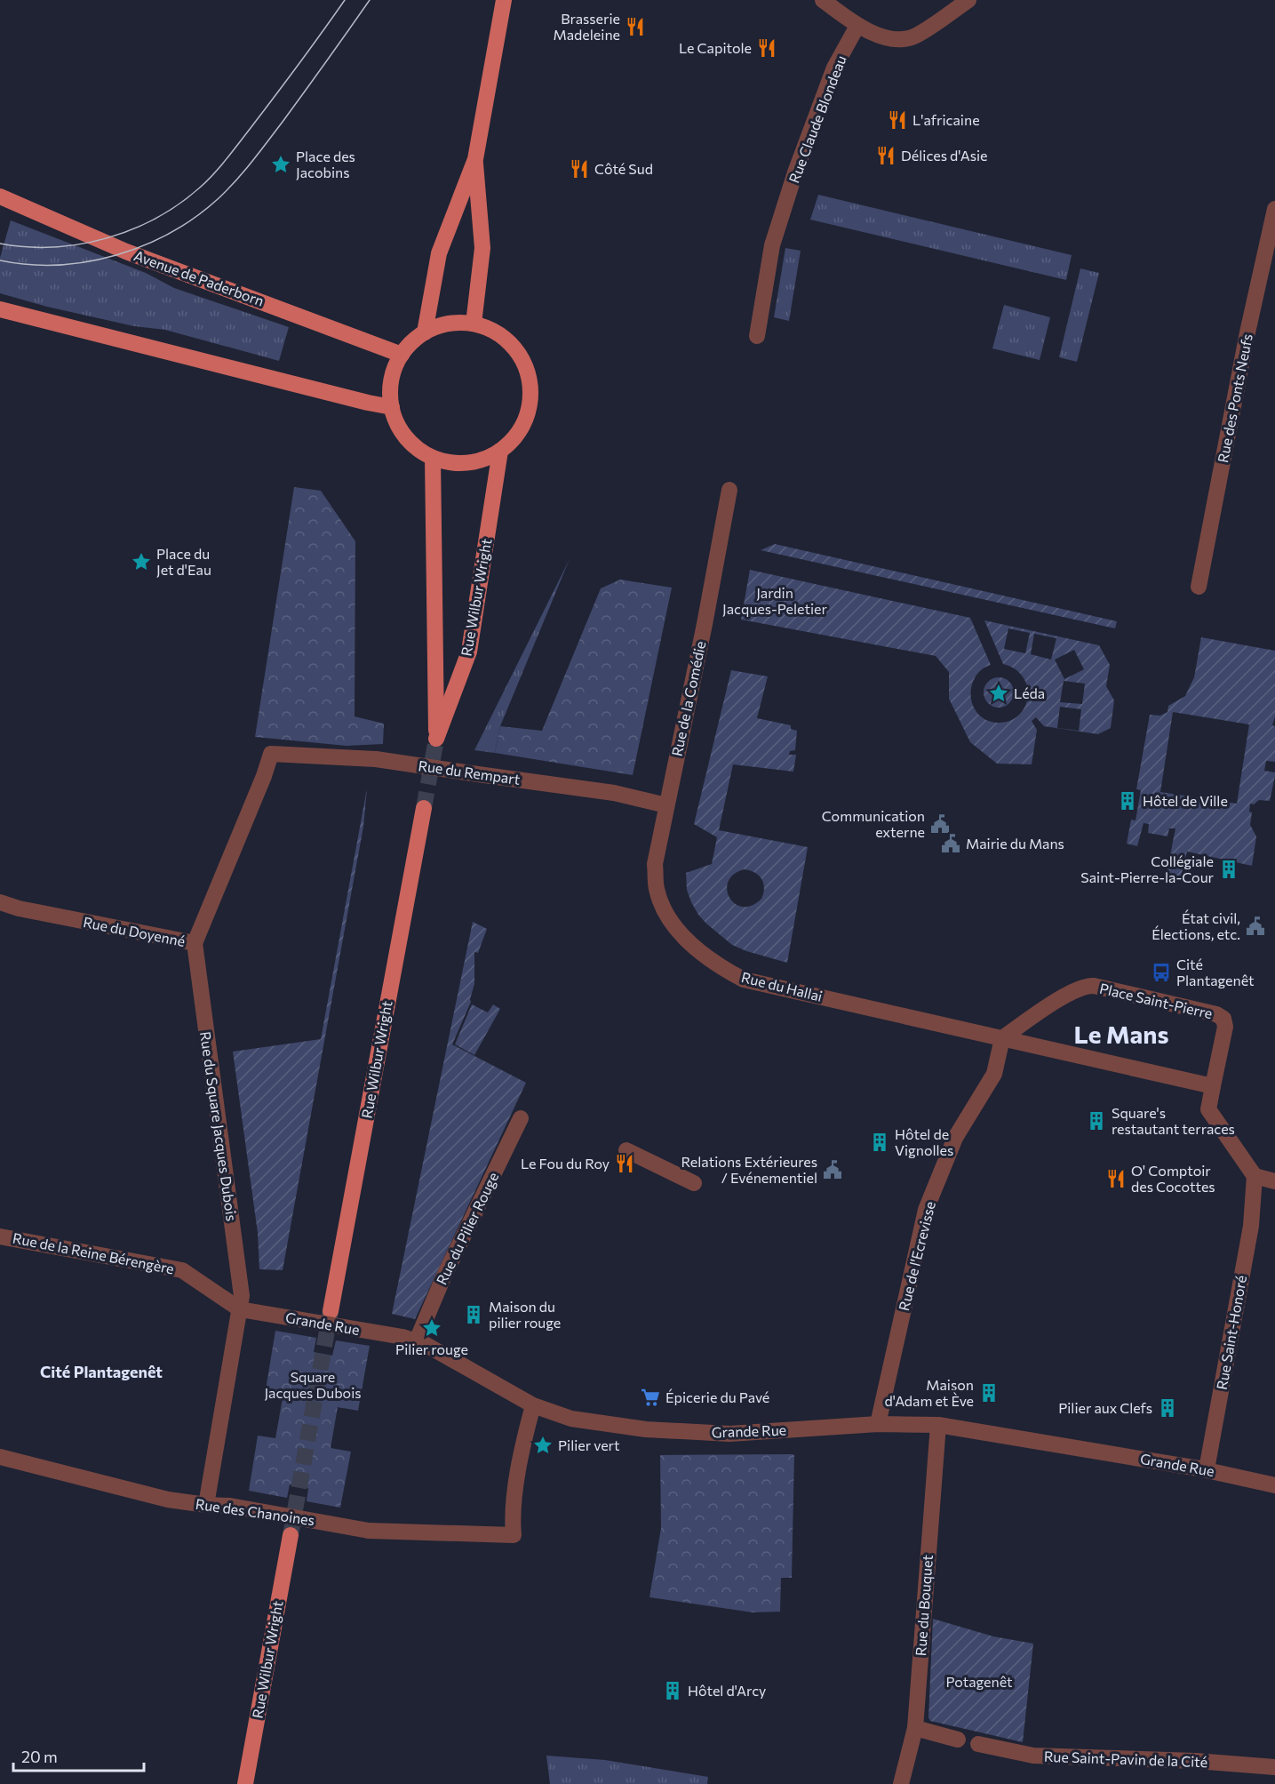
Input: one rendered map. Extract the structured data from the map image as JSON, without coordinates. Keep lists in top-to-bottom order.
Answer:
{
  "streets": {
    "main road": ["Avenue de Paderborn", "Rue Wilbur Wright"],
    "street": [
      "Rue Claude Blondeau",
      "Rue des Ponts Neufs",
      "Rue de la Comédie",
      "Rue du Rempart",
      "Rue du Doyenné",
      "Rue du Hallai",
      "Place Saint-Pierre",
      "Rue du Square Jacques Dubois",
      "Rue du Pilier Rouge",
      "Rue de la Reine Bérengère",
      "Rue de l'Ecrevisse",
      "Grande Rue",
      "Rue Saint-Honoré",
      "Rue des Chanoines",
      "Rue du Bouquet",
      "Rue Saint-Pavin de la Cité"
    ]
  },
  "crossings": [
    ["Avenue de Paderborn", "Rue Wilbur Wright"],
    ["Rue de la Comédie", "Rue du Rempart"],
    ["Rue de la Comédie", "Rue du Hallai"],
    ["Rue du Rempart", "Rue du Doyenné"],
    ["Rue du Doyenné", "Rue du Square Jacques Dubois"],
    ["Rue du Hallai", "Place Saint-Pierre"],
    ["Rue du Hallai", "Rue de l'Ecrevisse"],
    ["Place Saint-Pierre", "Rue de l'Ecrevisse"],
    ["Place Saint-Pierre", "Rue Saint-Honoré"],
    ["Rue du Square Jacques Dubois", "Rue de la Reine Bérengère"],
    ["Rue du Square Jacques Dubois", "Grande Rue"],
    ["Rue du Pilier Rouge", "Grande Rue"],
    ["Rue de la Reine Bérengère", "Grande Rue"],
    ["Rue de l'Ecrevisse", "Grande Rue"],
    ["Grande Rue", "Rue Saint-Honoré"],
    ["Grande Rue", "Rue des Chanoines"],
    ["Grande Rue", "Rue du Bouquet"]
  ],
  "districts": ["Le Mans", "Cité Plantagenêt"],
  "parks": ["Jardin Jacques-Peletier", "Square Jacques Dubois", "Potagenêt"],
  "places": {
    "restaurant": [
      "Brasserie Madeleine",
      "Le Capitole",
      "L'africaine",
      "Délices d'Asie",
      "Côté Sud",
      "Le Fou du Roy",
      "O' Comptoir des Cocottes"
    ],
    "place": [
      "Place des Jacobins",
      "Place du Jet d'Eau",
      "Léda",
      "Pilier rouge",
      "Pilier vert"
    ],
    "building": [
      "Hôtel de Ville",
      "Collégiale Saint-Pierre-la-Cour",
      "Square's restautant terraces",
      "Hôtel de Vignolles",
      "Maison du pilier rouge",
      "Maison d'Adam et Ève",
      "Pilier aux Clefs",
      "Hôtel d'Arcy"
    ],
    "public building": [
      "Communication externe",
      "Mairie du Mans",
      "État civil, Élections, etc.",
      "Relations Extérieures / Evénementiel"
    ],
    "bus stop": ["Cité Plantagenêt"],
    "supermarket": ["Épicerie du Pavé"]
  },
  "scale_bar": "20 m"
}
